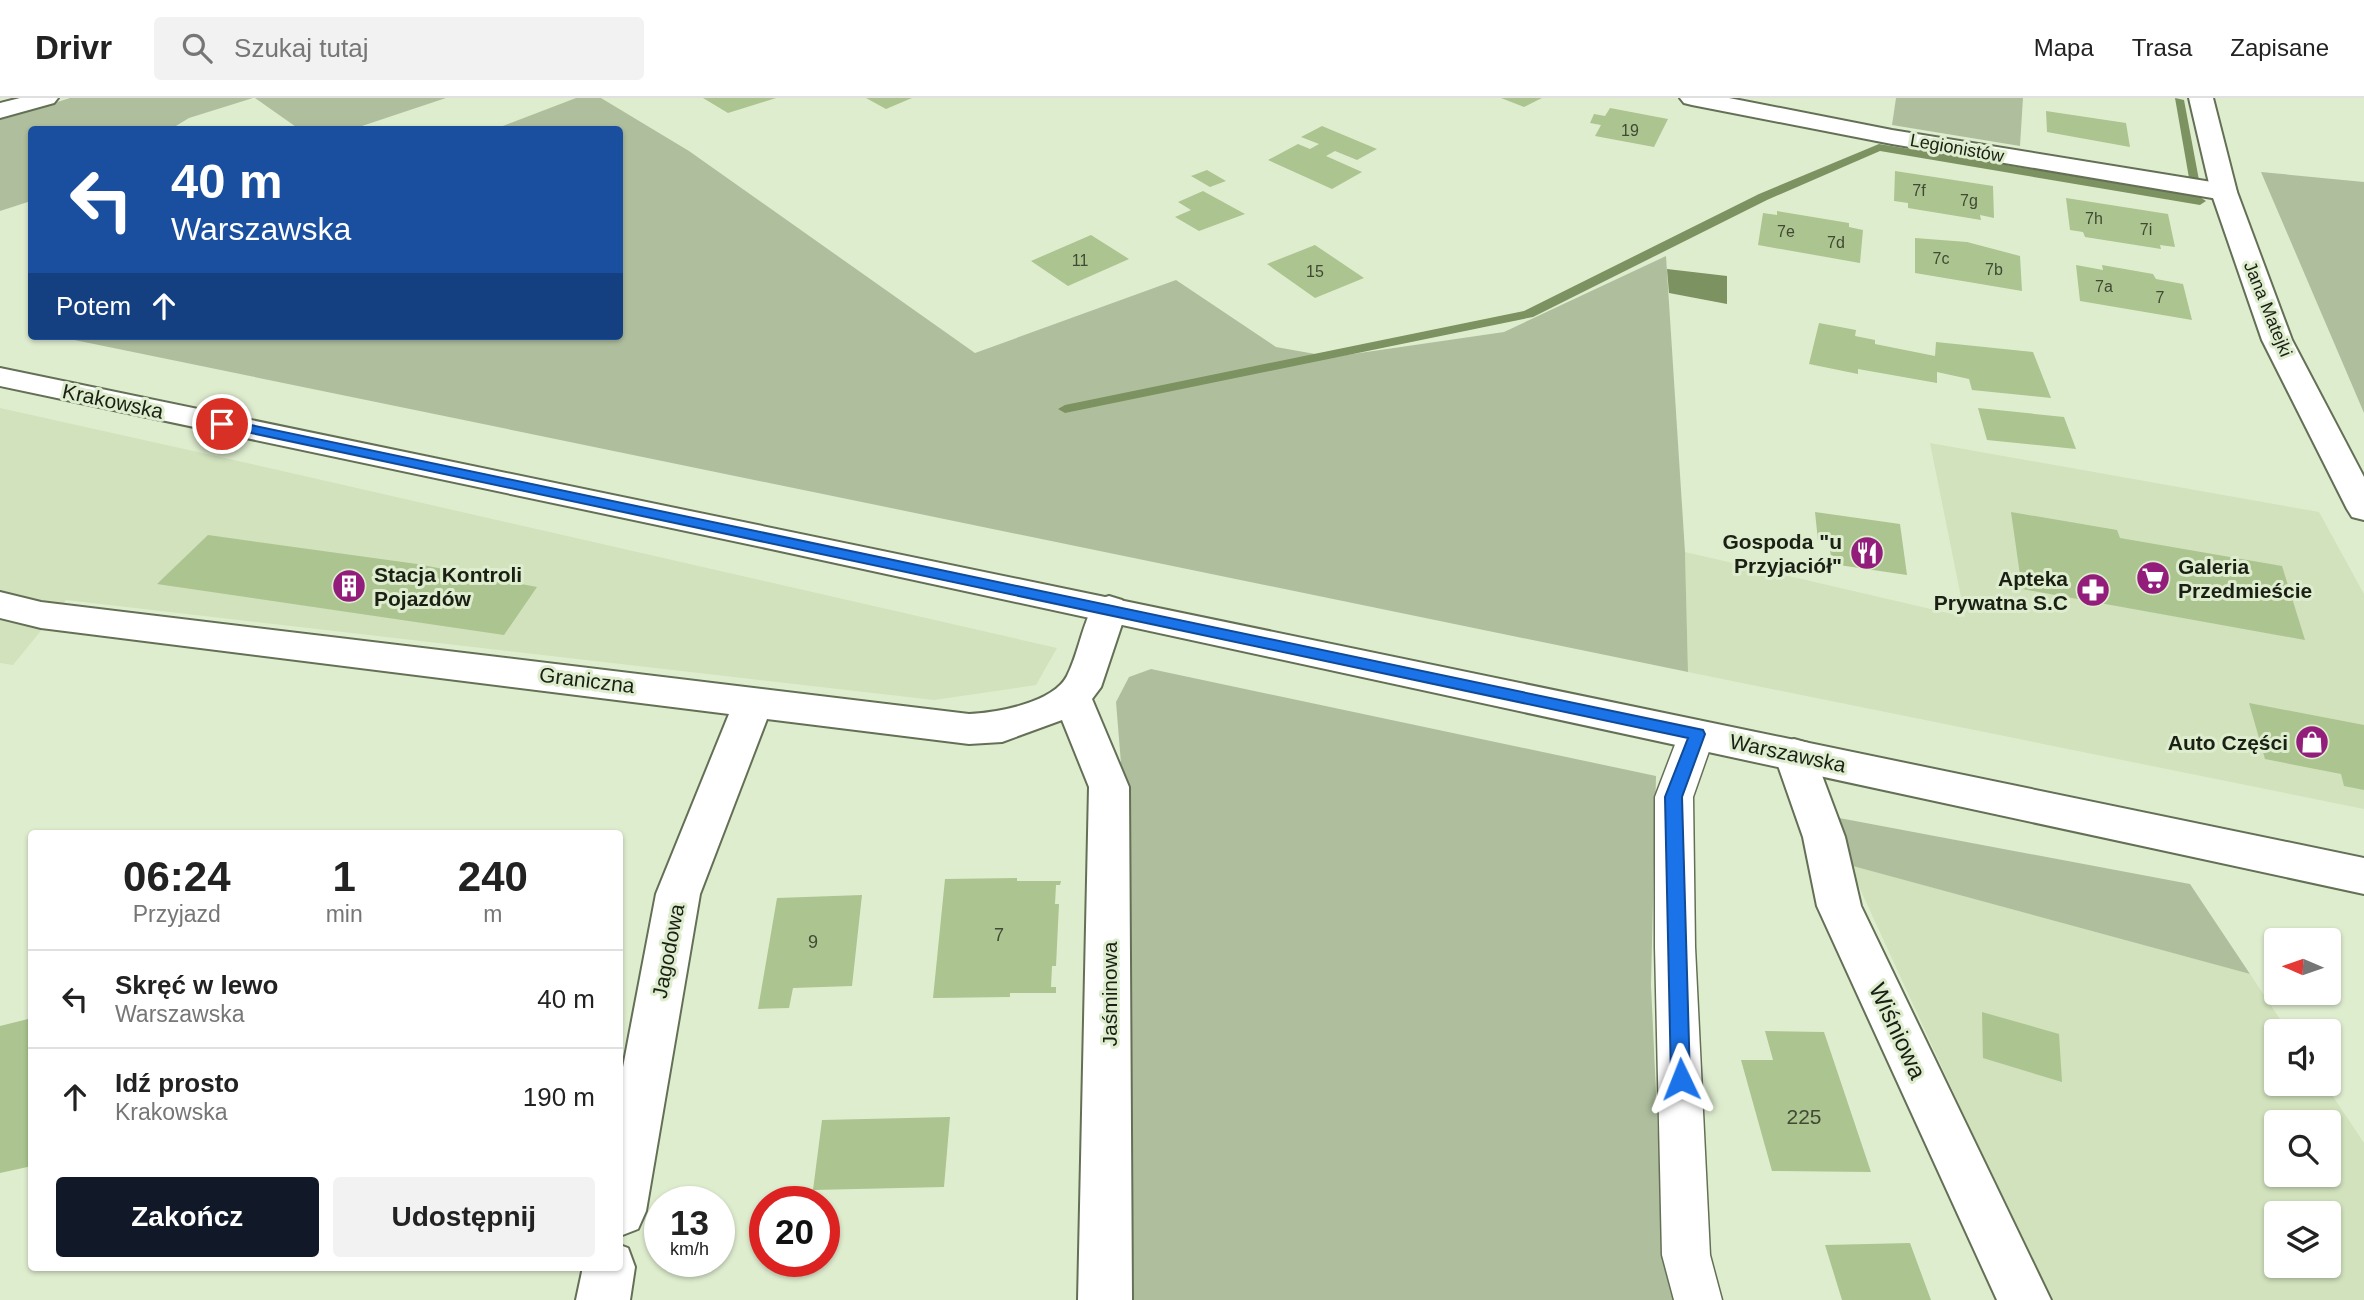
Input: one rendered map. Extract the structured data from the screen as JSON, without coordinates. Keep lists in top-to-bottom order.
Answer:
{
  "streets": {
    "street": [
      "Legionistów",
      "Jana Matejki",
      "Krakowska",
      "Graniczna",
      "Warszawska",
      "Jagodowa",
      "Jaśminowa",
      "Wiśniowa"
    ]
  },
  "crossings": [
    ["Legionistów", "Jana Matejki"],
    ["Krakowska", "Warszawska"],
    ["Graniczna", "Warszawska"],
    ["Graniczna", "Jagodowa"],
    ["Graniczna", "Jaśminowa"],
    ["Warszawska", "Wiśniowa"]
  ],
  "places": {
    "restaurant": ["Gospoda \"u Przyjaciół\""],
    "supermarket": ["Galeria Przedmieście"],
    "building": ["Stacja Kontroli Pojazdów"],
    "pharmacy": ["Apteka Prywatna S.C"],
    "shop": ["Auto Części"]
  },
  "house_numbers": [
    "19",
    "7f",
    "7g",
    "7h",
    "7i",
    "7e",
    "7d",
    "7c",
    "11",
    "7b",
    "15",
    "7a",
    "7",
    "7",
    "9",
    "225"
  ],
  "north": "left",
  "page": {
    "header": "Drivr",
    "search": "Szukaj tutaj",
    "nav": ["Mapa", "Trasa", "Zapisane"],
    "turn": ["40 m", "Warszawska"],
    "then": "Potem",
    "eta": [
      "06:24",
      "Przyjazd",
      "1",
      "min",
      "240",
      "m"
    ],
    "list": [
      {
        "name": "Skręć w lewo",
        "note": "Warszawska",
        "value": "40 m"
      },
      {
        "name": "Idź prosto",
        "note": "Krakowska",
        "value": "190 m"
      }
    ],
    "buttons": ["Zakończ", "Udostępnij"],
    "speed": "13 km/h",
    "limit": "20"
  }
}
